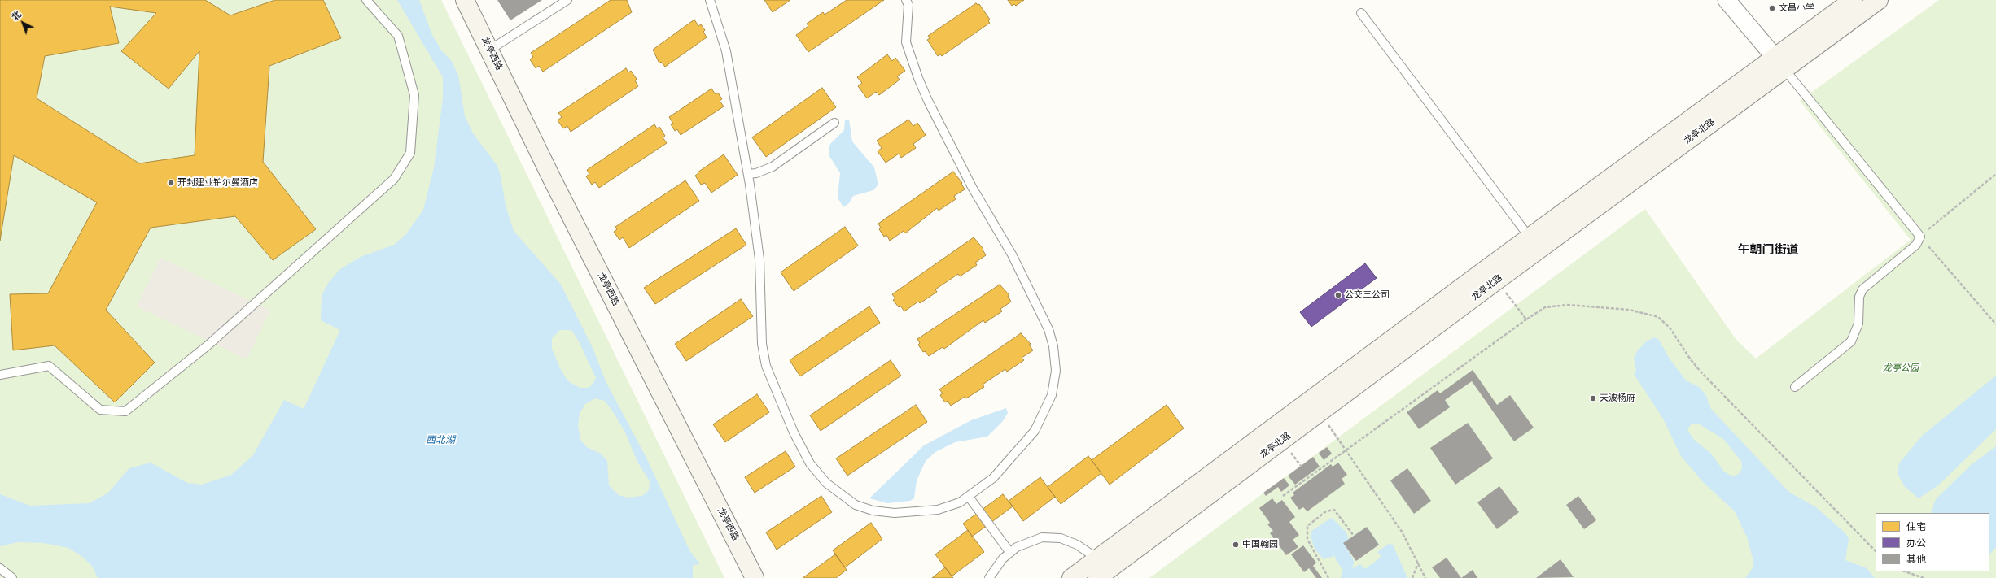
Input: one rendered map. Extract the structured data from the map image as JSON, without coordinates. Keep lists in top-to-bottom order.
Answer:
{
  "streets": {
    "main road": ["龙亭西路", "龙亭北路"]
  },
  "districts": ["午朝门街道"],
  "water": ["西北湖"],
  "parks": ["龙亭公园"],
  "places": [
    "文昌小学",
    "开封建业铂尔曼酒店",
    "公交三公司",
    "天波杨府",
    "中国翰园"
  ],
  "legend": ["住宅", "办公", "其他"],
  "north": "top left"
}
